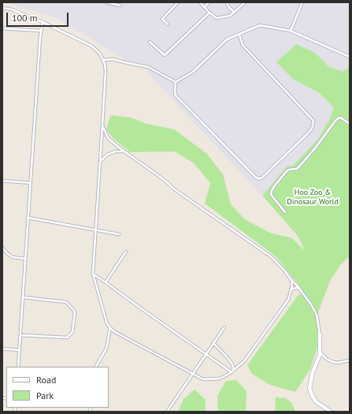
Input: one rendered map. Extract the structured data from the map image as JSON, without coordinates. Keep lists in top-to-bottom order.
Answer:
{
  "parks": ["Hoo Zoo & Dinosaur World"],
  "legend": ["Road", "Park"],
  "scale_bar": "100 m"
}
